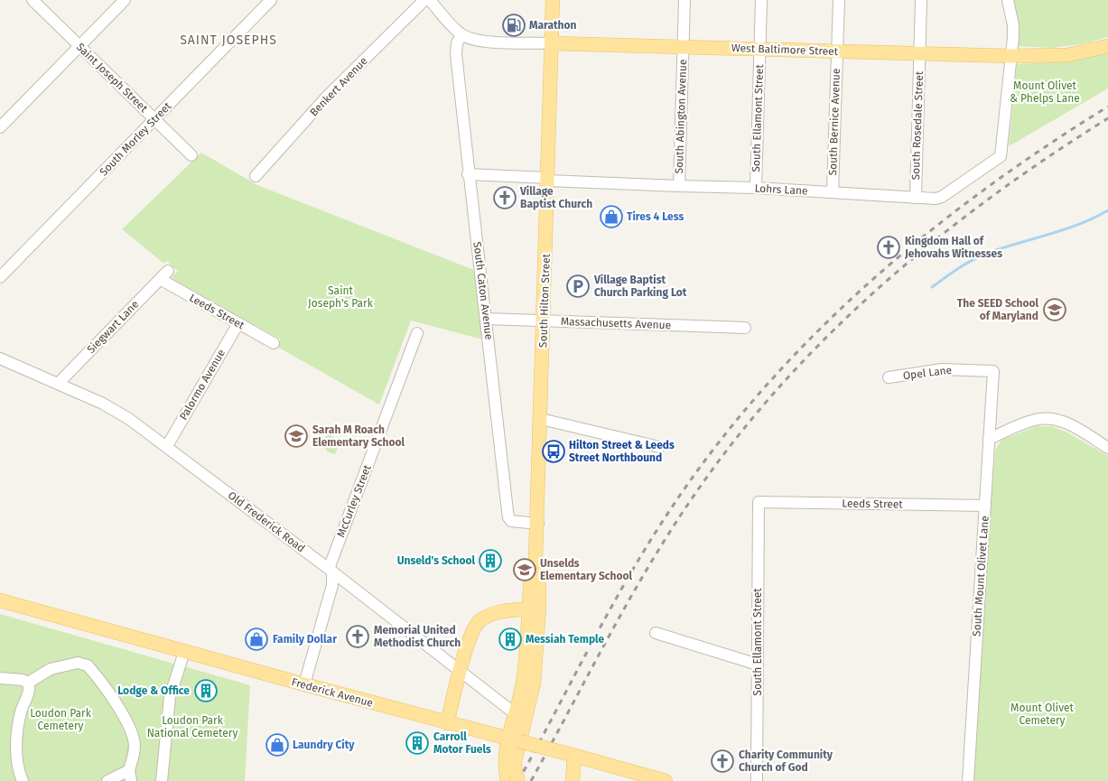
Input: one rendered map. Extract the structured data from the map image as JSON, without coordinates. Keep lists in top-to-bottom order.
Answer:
{
  "streets": {
    "main road": ["West Baltimore Street", "South Hilton Street", "Frederick Avenue"],
    "street": [
      "Saint Joseph Street",
      "Benkert Avenue",
      "South Abington Avenue",
      "South Ellamont Street",
      "South Bernice Avenue",
      "South Rosedale Street",
      "South Morley Street",
      "Lohrs Lane",
      "South Caton Avenue",
      "Leeds Street",
      "Massachusetts Avenue",
      "Siegwart Lane",
      "Opel Lane",
      "Palormo Avenue",
      "McCurley Street",
      "Old Frederick Road",
      "South Mount Olivet Lane"
    ]
  },
  "crossings": [
    ["West Baltimore Street", "South Abington Avenue"],
    ["West Baltimore Street", "South Ellamont Street"],
    ["West Baltimore Street", "South Bernice Avenue"],
    ["West Baltimore Street", "South Rosedale Street"],
    ["West Baltimore Street", "Lohrs Lane"],
    ["West Baltimore Street", "South Caton Avenue"],
    ["West Baltimore Street", "South Hilton Street"],
    ["Saint Joseph Street", "South Morley Street"],
    ["South Abington Avenue", "Lohrs Lane"],
    ["South Ellamont Street", "Lohrs Lane"],
    ["South Ellamont Street", "Leeds Street"],
    ["South Bernice Avenue", "Lohrs Lane"],
    ["South Rosedale Street", "Lohrs Lane"],
    ["Lohrs Lane", "South Caton Avenue"],
    ["Lohrs Lane", "South Hilton Street"],
    ["South Caton Avenue", "South Hilton Street"],
    ["South Caton Avenue", "Massachusetts Avenue"],
    ["South Hilton Street", "Massachusetts Avenue"],
    ["South Hilton Street", "Old Frederick Road"],
    ["South Hilton Street", "Frederick Avenue"],
    ["Leeds Street", "Siegwart Lane"],
    ["Leeds Street", "Palormo Avenue"],
    ["Leeds Street", "South Mount Olivet Lane"],
    ["Siegwart Lane", "Old Frederick Road"],
    ["Opel Lane", "South Mount Olivet Lane"],
    ["Palormo Avenue", "Old Frederick Road"],
    ["McCurley Street", "Old Frederick Road"],
    ["McCurley Street", "Frederick Avenue"]
  ],
  "districts": ["SAINT JOSEPHS"],
  "parks": [
    "Mount Olivet & Phelps Lane",
    "Saint Joseph's Park",
    "Mount Olivet Cemetery",
    "Loudon Park Cemetery",
    "Loudon Park National Cemetery"
  ],
  "places": {
    "fuel station": ["Marathon"],
    "church": [
      "Village Baptist Church",
      "Kingdom Hall of Jehovahs Witnesses",
      "Memorial United Methodist Church",
      "Charity Community Church of God"
    ],
    "shop": ["Tires 4 Less", "Family Dollar", "Laundry City"],
    "parking": ["Village Baptist Church Parking Lot"],
    "school or university": ["The SEED School of Maryland", "Sarah M Roach Elementary School", "Unselds Elementary School"],
    "bus stop": ["Hilton Street & Leeds Street Northbound"],
    "building": [
      "Unseld's School",
      "Messiah Temple",
      "Lodge & Office",
      "Carroll Motor Fuels"
    ]
  }
}
